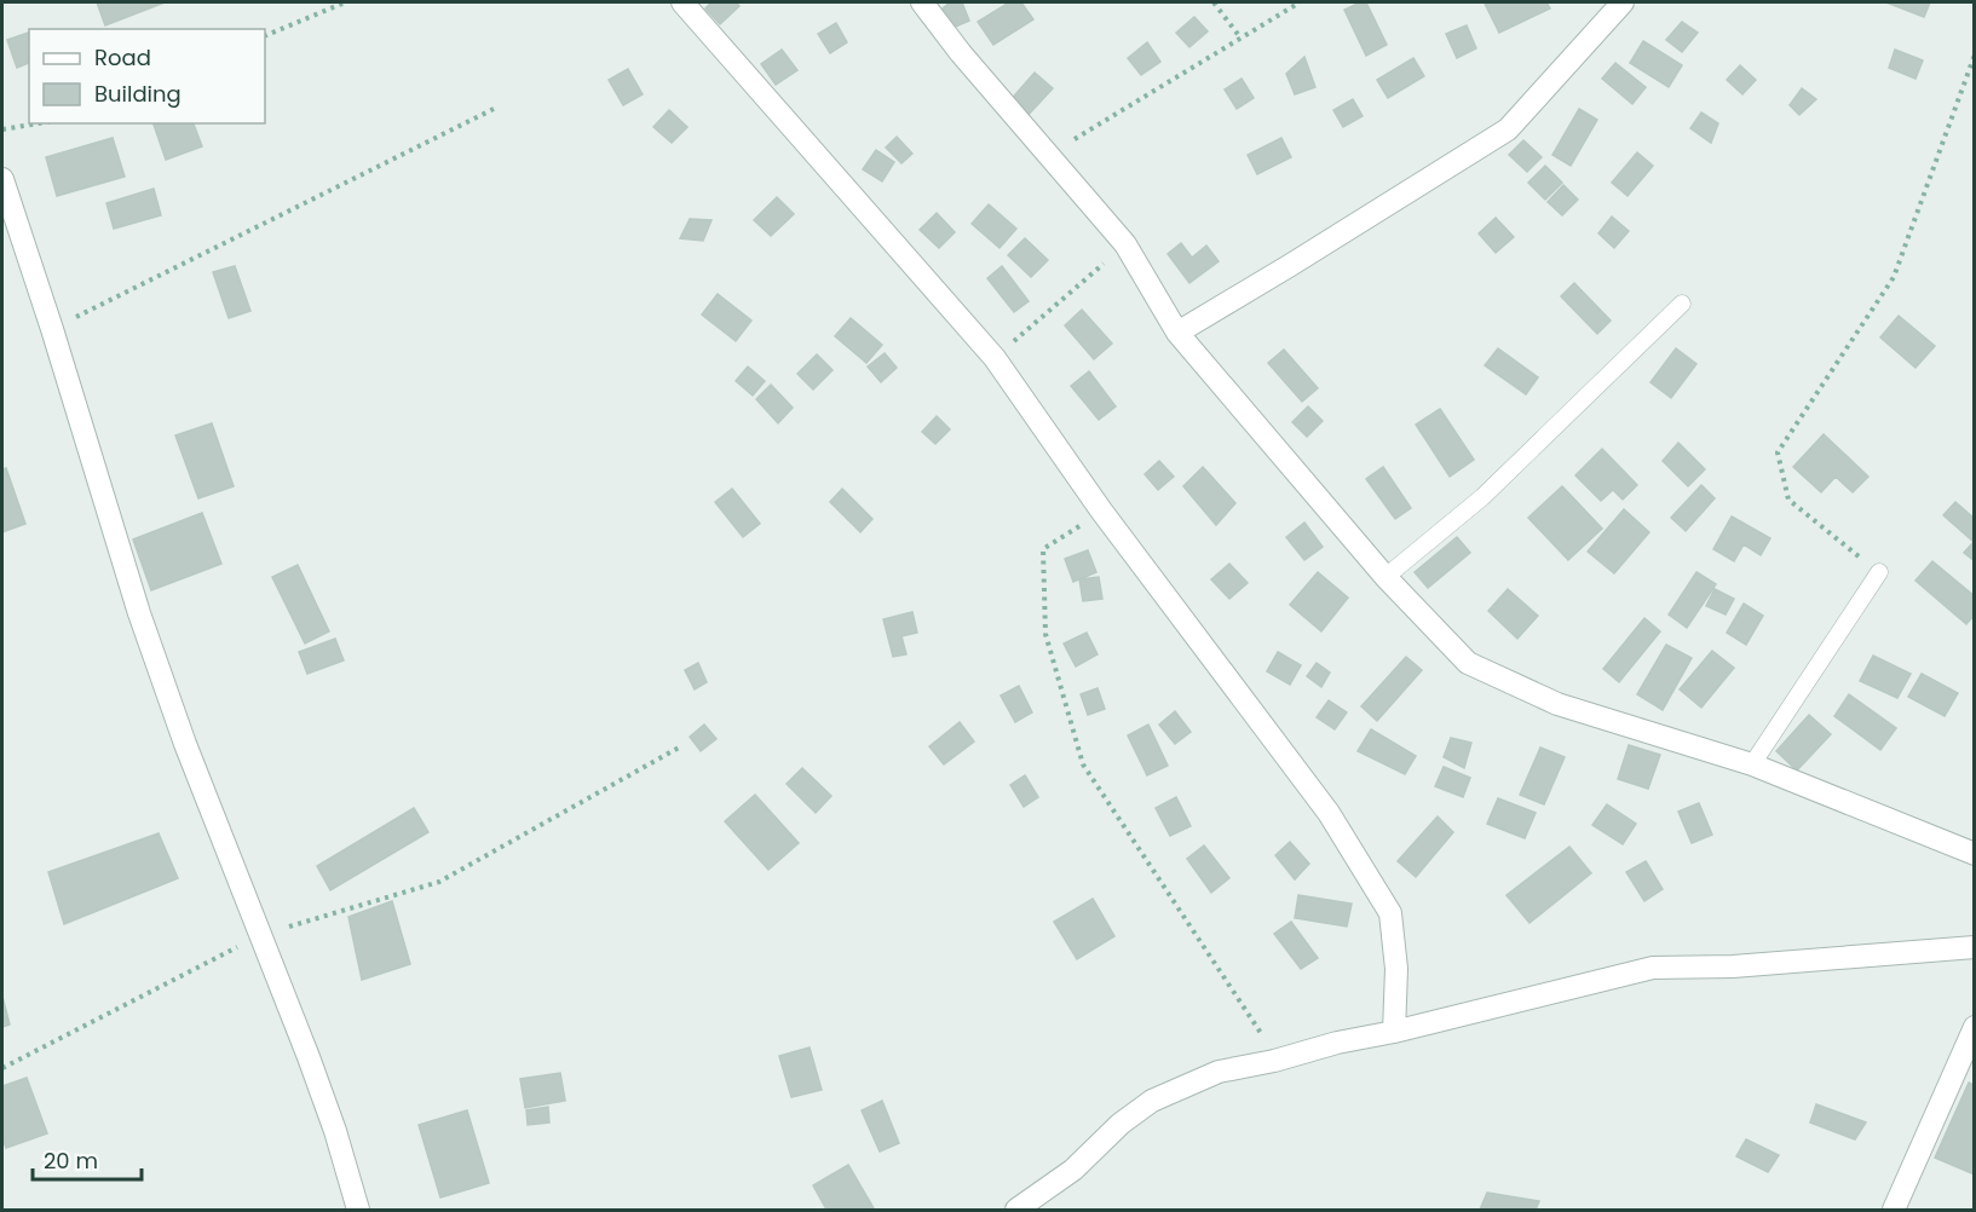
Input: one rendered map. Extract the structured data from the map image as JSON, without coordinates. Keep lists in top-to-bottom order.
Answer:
{
  "legend": ["Road", "Building"],
  "scale_bar": "20 m"
}
